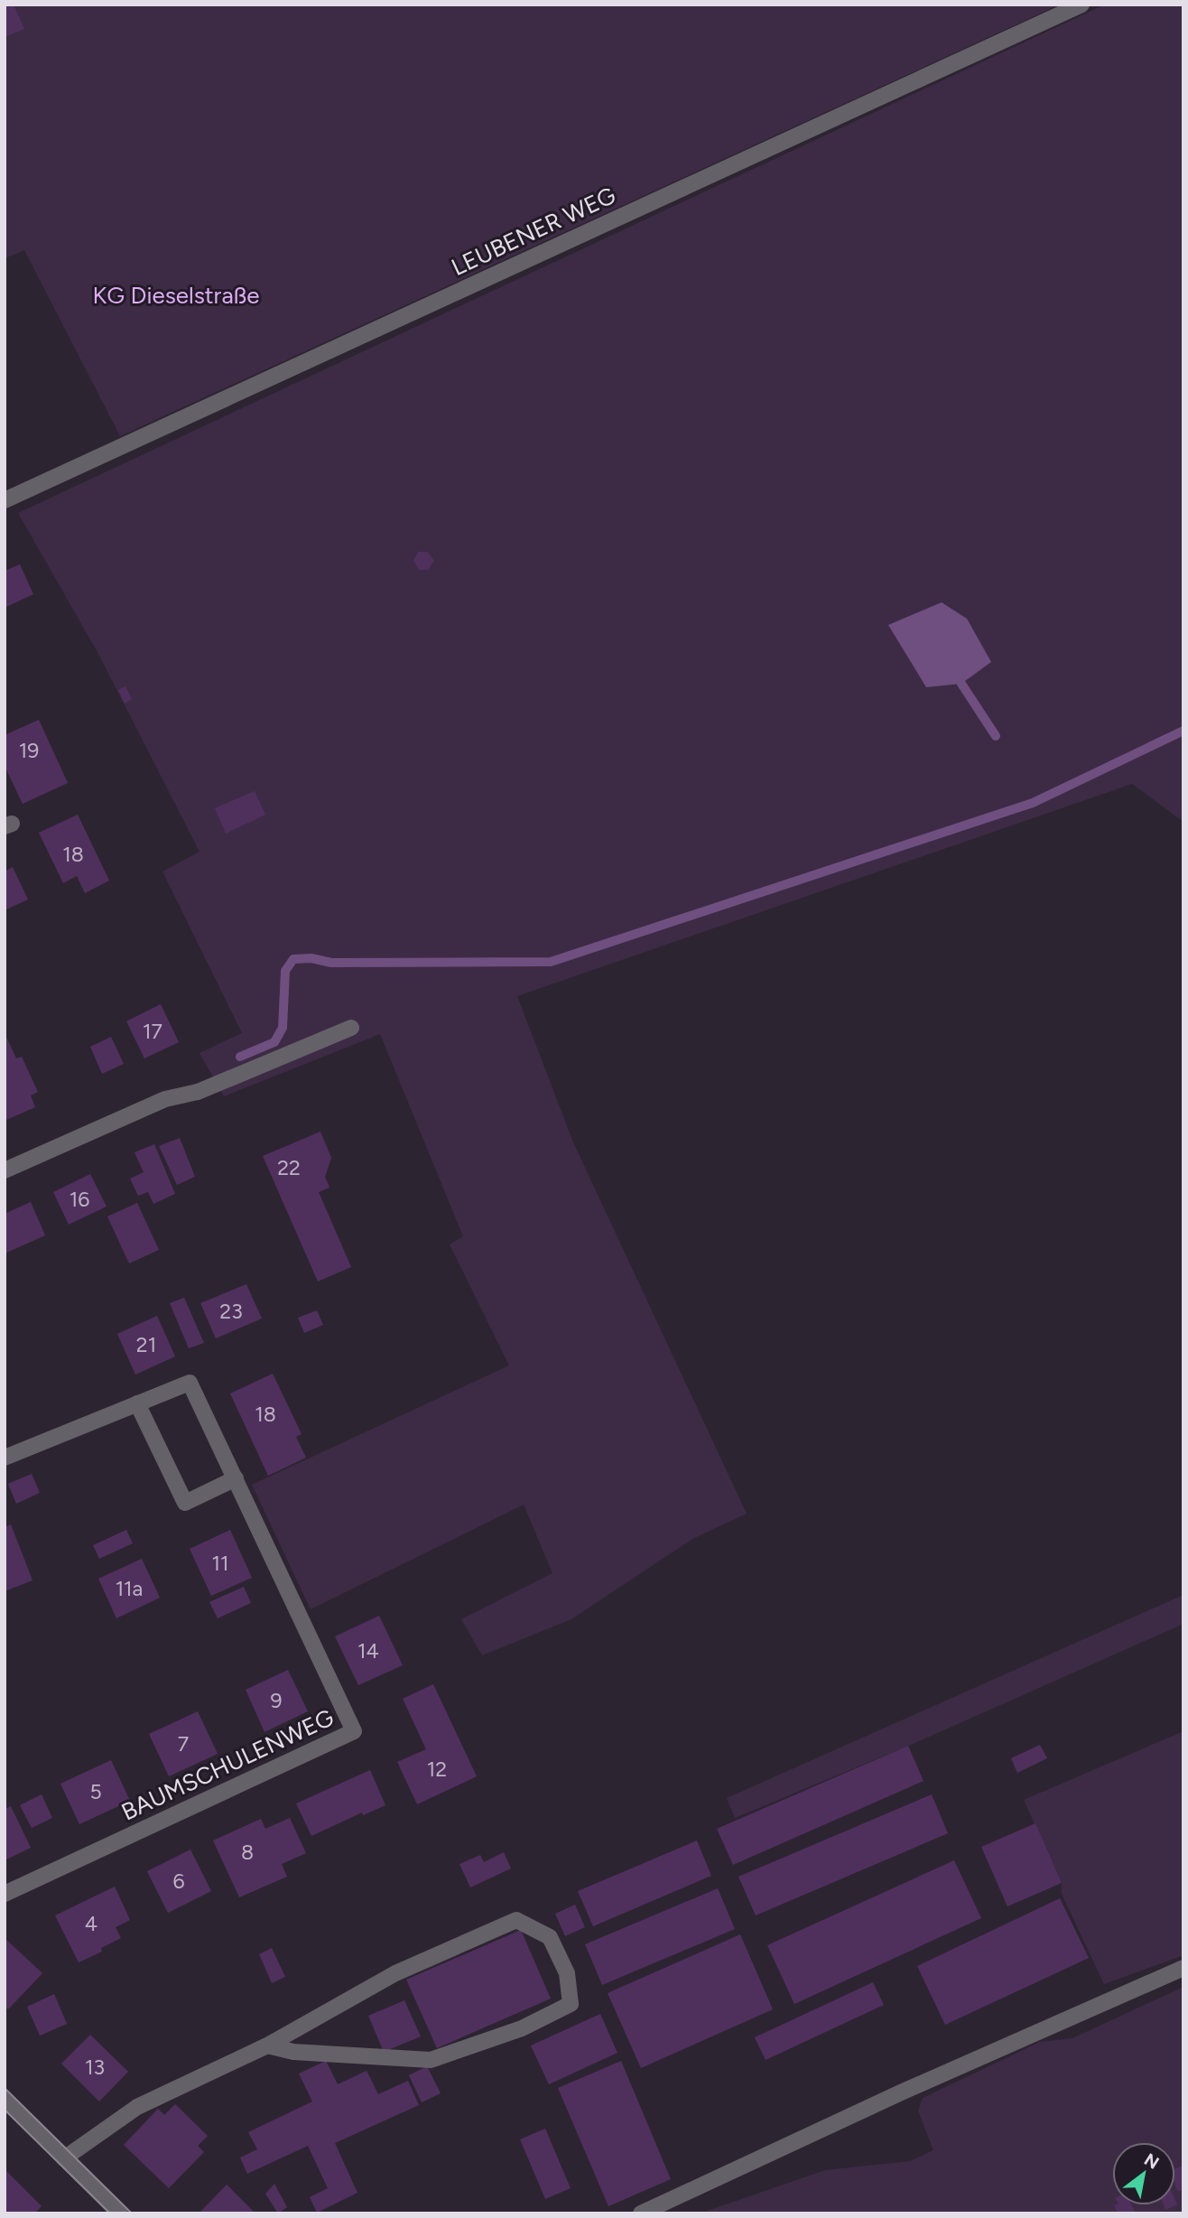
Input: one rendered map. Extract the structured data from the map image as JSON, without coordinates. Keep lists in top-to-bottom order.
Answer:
{
  "streets": {
    "street": ["LEUBENER WEG", "BAUMSCHULENWEG"]
  },
  "parks": ["KG Dieselstraße"],
  "house_numbers": [
    "19",
    "18",
    "17",
    "22",
    "16",
    "23",
    "21",
    "18",
    "11",
    "11a",
    "14",
    "9",
    "7",
    "12",
    "5",
    "8",
    "6",
    "4",
    "13"
  ],
  "north": "top right"
}
